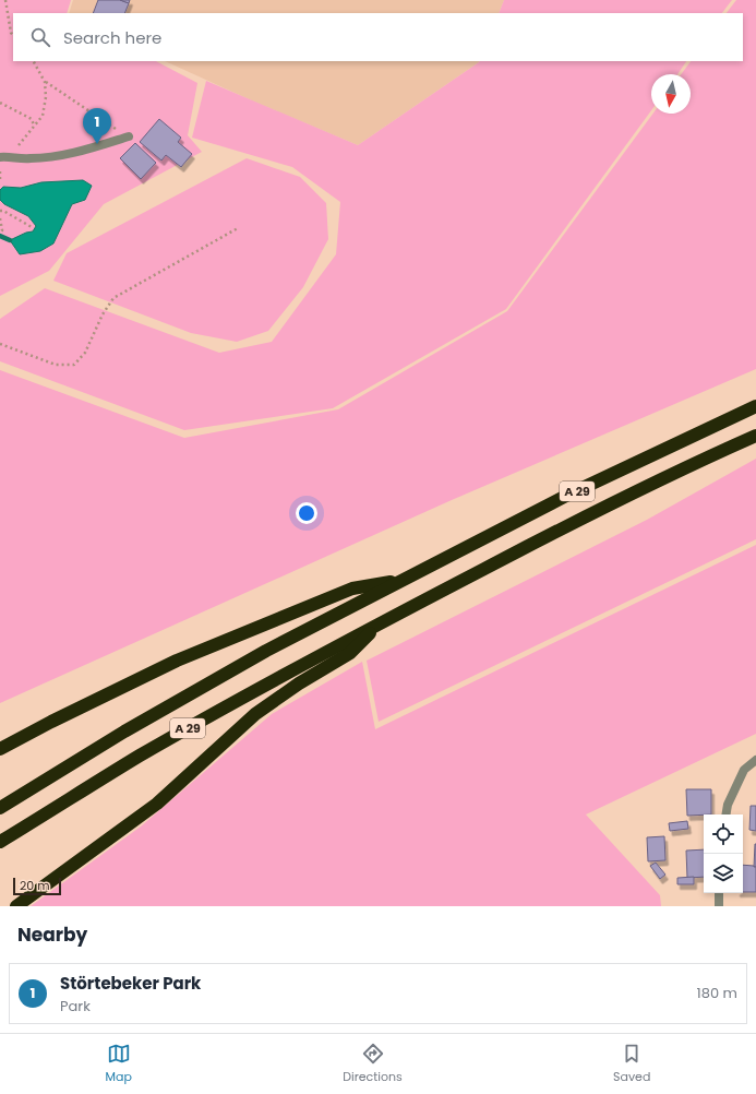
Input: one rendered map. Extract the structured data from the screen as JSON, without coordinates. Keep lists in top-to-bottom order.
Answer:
{
  "streets": {
    "highway": ["A 29"]
  },
  "scale_bar": "20 m",
  "north": "bottom",
  "page": {
    "search": "Search here",
    "pins": "1",
    "scale": "20 m",
    "heading": "Nearby",
    "list": [
      {
        "mark": "1",
        "name": "Störtebeker Park",
        "note": "Park",
        "value": "180 m"
      }
    ],
    "nav": ["Map", "Directions", "Saved"]
  }
}
